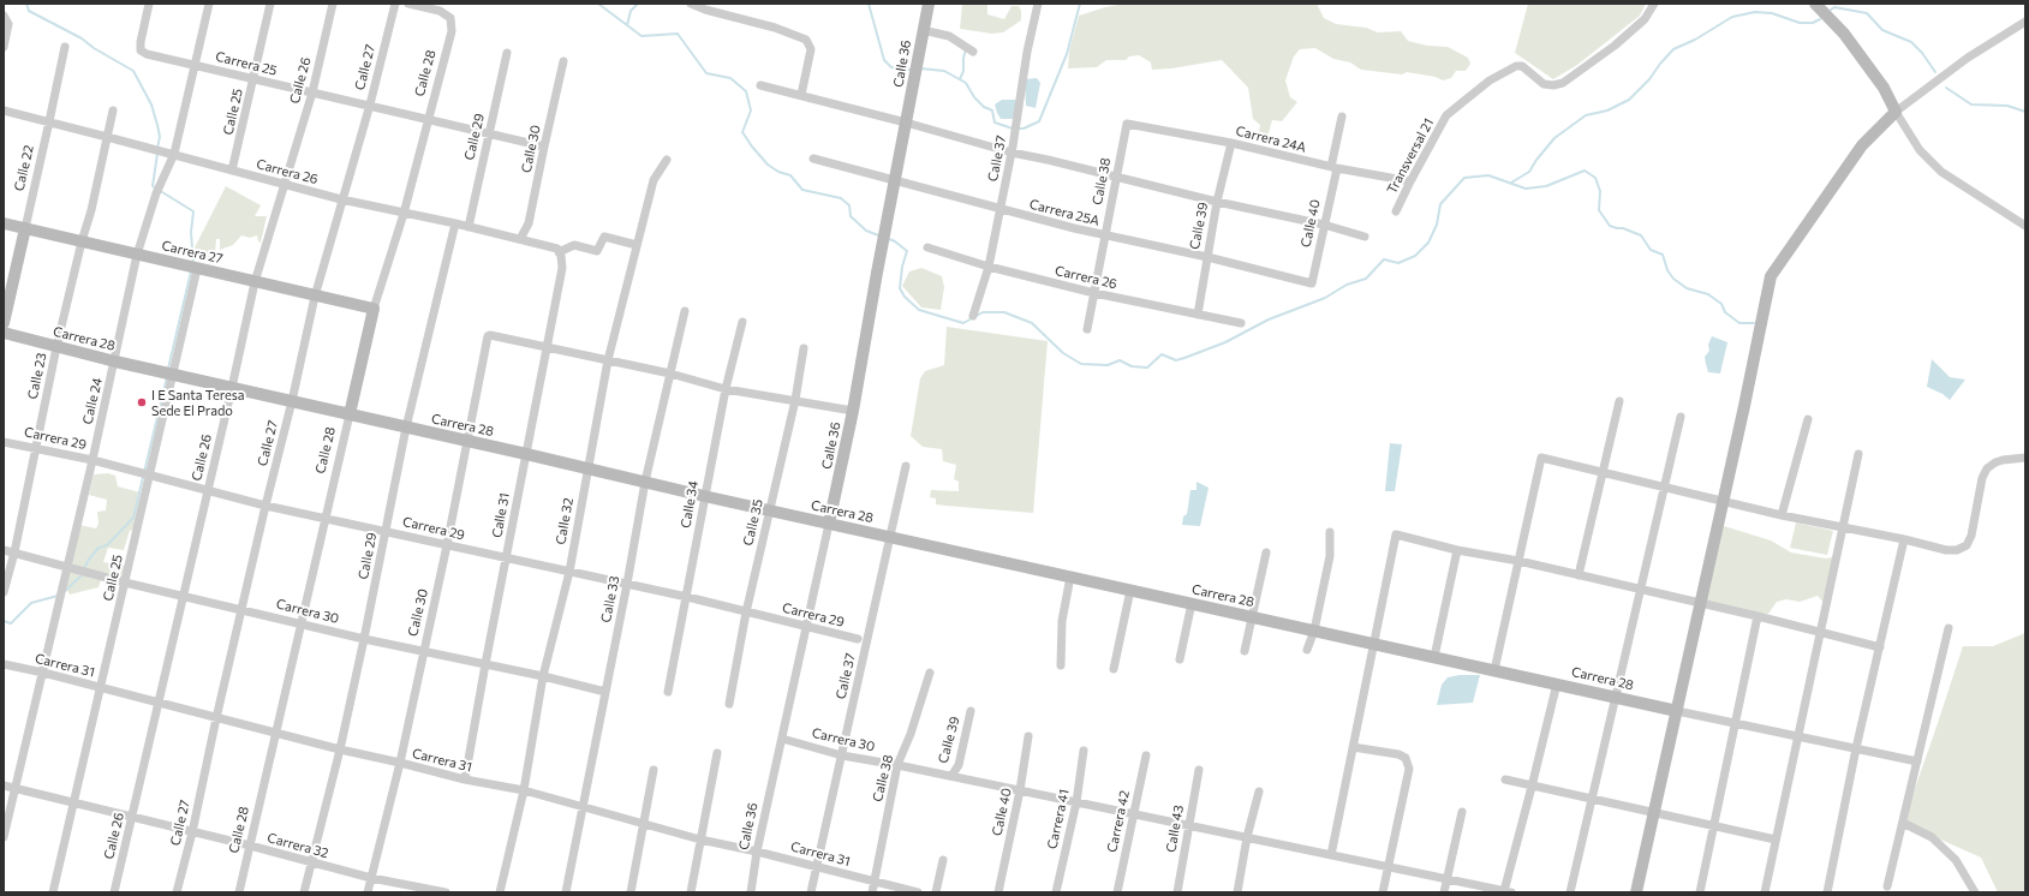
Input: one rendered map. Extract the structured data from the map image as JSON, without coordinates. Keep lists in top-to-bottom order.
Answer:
{
  "streets": {
    "street": [
      "Carrera 25",
      "Calle 36",
      "Calle 27",
      "Calle 28",
      "Calle 26",
      "Calle 25",
      "Calle 29",
      "Carrera 24A",
      "Calle 30",
      "Transversal 21",
      "Calle 37",
      "Calle 22",
      "Carrera 26",
      "Calle 38",
      "Carrera 25A",
      "Calle 40",
      "Calle 39",
      "Carrera 27",
      "Carrera 28",
      "Calle 23",
      "Calle 24",
      "Carrera 29",
      "Calle 34",
      "Calle 31",
      "Calle 32",
      "Calle 35",
      "Calle 33",
      "Carrera 30",
      "Carrera 31",
      "Carrera 41",
      "Carrera 42",
      "Calle 43",
      "Carrera 32"
    ]
  },
  "crossings": [
    ["Carrera 25", "Calle 27"],
    ["Carrera 25", "Calle 28"],
    ["Carrera 25", "Calle 26"],
    ["Carrera 25", "Calle 25"],
    ["Carrera 25", "Calle 29"],
    ["Carrera 25", "Calle 30"],
    ["Carrera 25", "Calle 24"],
    ["Calle 36", "Carrera 25A"],
    ["Calle 36", "Carrera 28"],
    ["Calle 36", "Carrera 29"],
    ["Calle 36", "Carrera 30"],
    ["Calle 36", "Carrera 31"],
    ["Calle 27", "Carrera 26"],
    ["Calle 27", "Carrera 27"],
    ["Calle 27", "Carrera 28"],
    ["Calle 27", "Carrera 29"],
    ["Calle 27", "Carrera 30"],
    ["Calle 27", "Carrera 31"],
    ["Calle 27", "Carrera 32"],
    ["Calle 28", "Carrera 26"],
    ["Calle 28", "Carrera 27"],
    ["Calle 28", "Carrera 28"],
    ["Calle 28", "Carrera 29"],
    ["Calle 28", "Carrera 30"],
    ["Calle 28", "Carrera 31"],
    ["Calle 28", "Carrera 32"],
    ["Calle 26", "Carrera 26"],
    ["Calle 26", "Carrera 27"],
    ["Calle 26", "Carrera 28"],
    ["Calle 26", "Carrera 29"],
    ["Calle 26", "Carrera 30"],
    ["Calle 26", "Carrera 31"],
    ["Calle 26", "Carrera 32"],
    ["Calle 25", "Carrera 26"],
    ["Calle 25", "Carrera 27"],
    ["Calle 25", "Carrera 28"],
    ["Calle 25", "Carrera 29"],
    ["Calle 25", "Carrera 30"],
    ["Calle 25", "Carrera 31"],
    ["Calle 25", "Carrera 32"],
    ["Calle 29", "Carrera 26"],
    ["Calle 29", "Carrera 28"],
    ["Calle 29", "Carrera 29"],
    ["Calle 29", "Carrera 30"],
    ["Calle 29", "Carrera 31"],
    ["Calle 29", "Carrera 32"],
    ["Carrera 24A", "Transversal 21"],
    ["Carrera 24A", "Calle 38"],
    ["Carrera 24A", "Calle 40"],
    ["Carrera 24A", "Calle 39"],
    ["Calle 30", "Carrera 26"],
    ["Calle 30", "Carrera 28"],
    ["Calle 30", "Carrera 29"],
    ["Calle 30", "Calle 31"],
    ["Calle 30", "Carrera 30"],
    ["Calle 30", "Carrera 31"],
    ["Calle 30", "Carrera 32"],
    ["Calle 37", "Carrera 26"],
    ["Calle 37", "Carrera 25A"],
    ["Calle 37", "Carrera 28"],
    ["Calle 37", "Carrera 30"],
    ["Calle 37", "Carrera 31"],
    ["Calle 22", "Carrera 26"],
    ["Calle 22", "Carrera 27"],
    ["Carrera 26", "Calle 38"],
    ["Carrera 26", "Calle 39"],
    ["Carrera 26", "Calle 23"],
    ["Carrera 26", "Calle 24"],
    ["Carrera 26", "Calle 31"],
    ["Calle 38", "Carrera 25A"],
    ["Calle 38", "Carrera 30"],
    ["Calle 38", "Carrera 31"],
    ["Carrera 25A", "Calle 40"],
    ["Carrera 25A", "Calle 39"],
    ["Calle 40", "Carrera 30"],
    ["Calle 39", "Carrera 30"],
    ["Carrera 27", "Calle 23"],
    ["Carrera 27", "Calle 24"],
    ["Carrera 28", "Calle 23"],
    ["Carrera 28", "Calle 24"],
    ["Carrera 28", "Calle 34"],
    ["Carrera 28", "Calle 31"],
    ["Carrera 28", "Calle 32"],
    ["Carrera 28", "Calle 35"],
    ["Carrera 28", "Calle 33"],
    ["Calle 23", "Carrera 29"],
    ["Calle 23", "Carrera 30"],
    ["Calle 24", "Carrera 29"],
    ["Calle 24", "Carrera 30"],
    ["Calle 24", "Carrera 31"],
    ["Calle 24", "Carrera 32"],
    ["Carrera 29", "Calle 34"],
    ["Carrera 29", "Calle 31"],
    ["Carrera 29", "Calle 32"],
    ["Carrera 29", "Calle 35"],
    ["Carrera 29", "Calle 33"],
    ["Calle 31", "Carrera 30"],
    ["Calle 31", "Carrera 31"],
    ["Calle 32", "Carrera 30"],
    ["Calle 32", "Carrera 31"],
    ["Calle 33", "Carrera 30"],
    ["Calle 33", "Carrera 31"],
    ["Carrera 30", "Carrera 41"],
    ["Carrera 30", "Carrera 42"],
    ["Carrera 30", "Calle 43"]
  ],
  "places": ["I E Santa Teresa Sede El Prado"]
}
